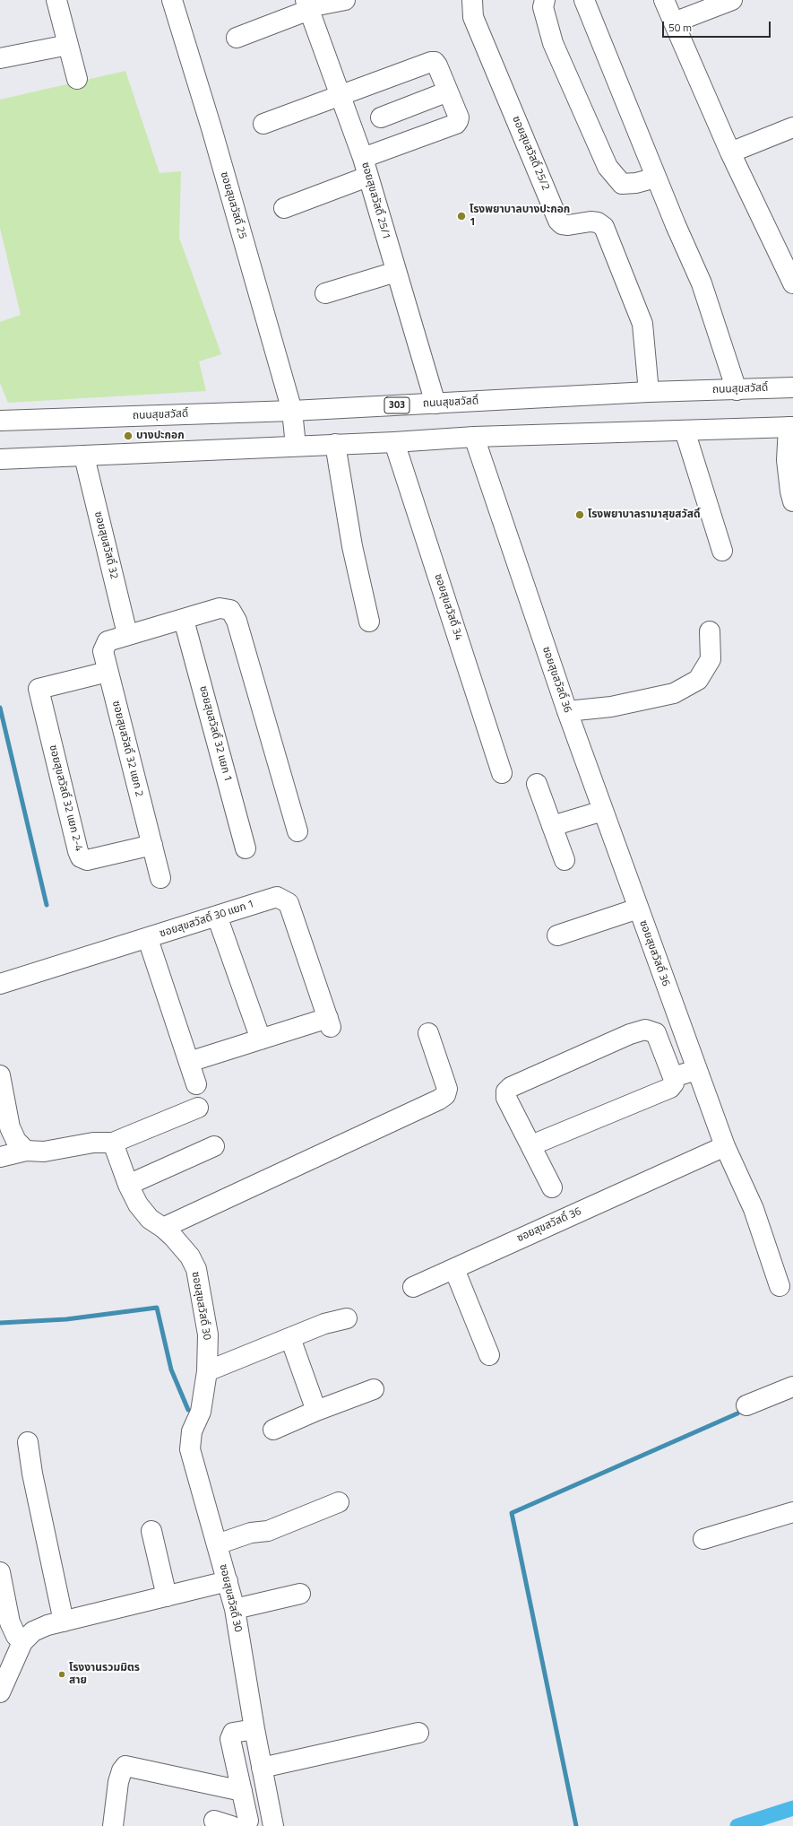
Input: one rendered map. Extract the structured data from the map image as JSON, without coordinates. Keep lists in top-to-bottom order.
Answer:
{
  "streets": {
    "street": [
      "ซอยสุขสวัสดิ์ 25/2",
      "ซอยสุขสวัสดิ์ 25/1",
      "ซอยสุขสวัสดิ์ 25",
      "ถนนสุขสวัสดิ์",
      "303",
      "ซอยสุขสวัสดิ์ 32",
      "ซอยสุขสวัสดิ์ 34",
      "ซอยสุขสวัสดิ์ 36",
      "ซอยสุขสวัสดิ์ 32 แยก 1",
      "ซอยสุขสวัสดิ์ 32 แยก 2",
      "ซอยสุขสวัสดิ์ 32 แยก 2-4",
      "ซอยสุขสวัสดิ์ 30 แยก 1",
      "ซอยสุขสวัสดิ์ 30"
    ]
  },
  "crossings": [
    ["ซอยสุขสวัสดิ์ 25/2", "ถนนสุขสวัสดิ์"],
    ["ซอยสุขสวัสดิ์ 25/1", "ถนนสุขสวัสดิ์"],
    ["ซอยสุขสวัสดิ์ 25", "ถนนสุขสวัสดิ์"],
    ["ซอยสุขสวัสดิ์ 32", "ซอยสุขสวัสดิ์ 32 แยก 2"],
    ["ซอยสุขสวัสดิ์ 32 แยก 1", "ซอยสุขสวัสดิ์ 32 แยก 2"],
    ["ซอยสุขสวัสดิ์ 32 แยก 2", "ซอยสุขสวัสดิ์ 32 แยก 2-4"]
  ],
  "places": [
    "โรงพยาบาลบางปะกอก 1",
    "บางปะกอก",
    "โรงพยาบาลรามาสุขสวัสดิ์",
    "โรงงานรวมมิตร สาย"
  ],
  "scale_bar": "50 m"
}
